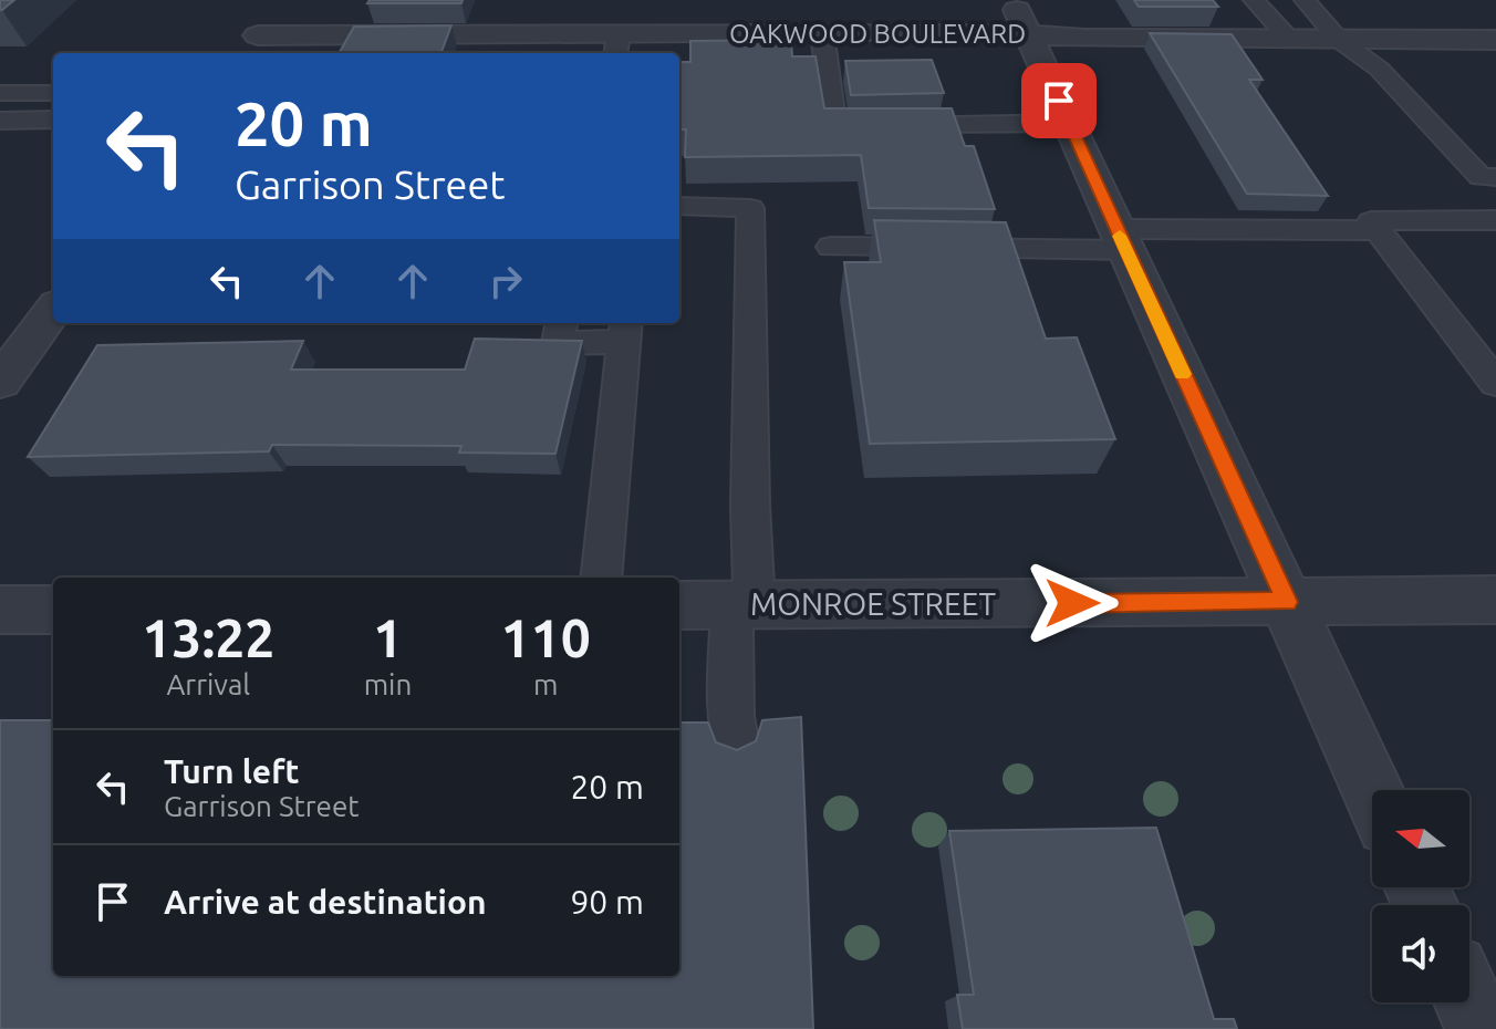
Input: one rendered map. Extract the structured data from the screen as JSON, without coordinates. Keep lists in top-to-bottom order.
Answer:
{
  "streets": {
    "street": ["OAKWOOD BOULEVARD", "MONROE STREET"]
  },
  "north": "left",
  "page": {
    "turn": ["20 m", "Garrison Street"],
    "eta": [
      "13:22",
      "Arrival",
      "1",
      "min",
      "110",
      "m"
    ],
    "list": [
      {
        "name": "Turn left",
        "note": "Garrison Street",
        "value": "20 m"
      },
      {
        "name": "Arrive at destination",
        "value": "90 m"
      }
    ]
  }
}
